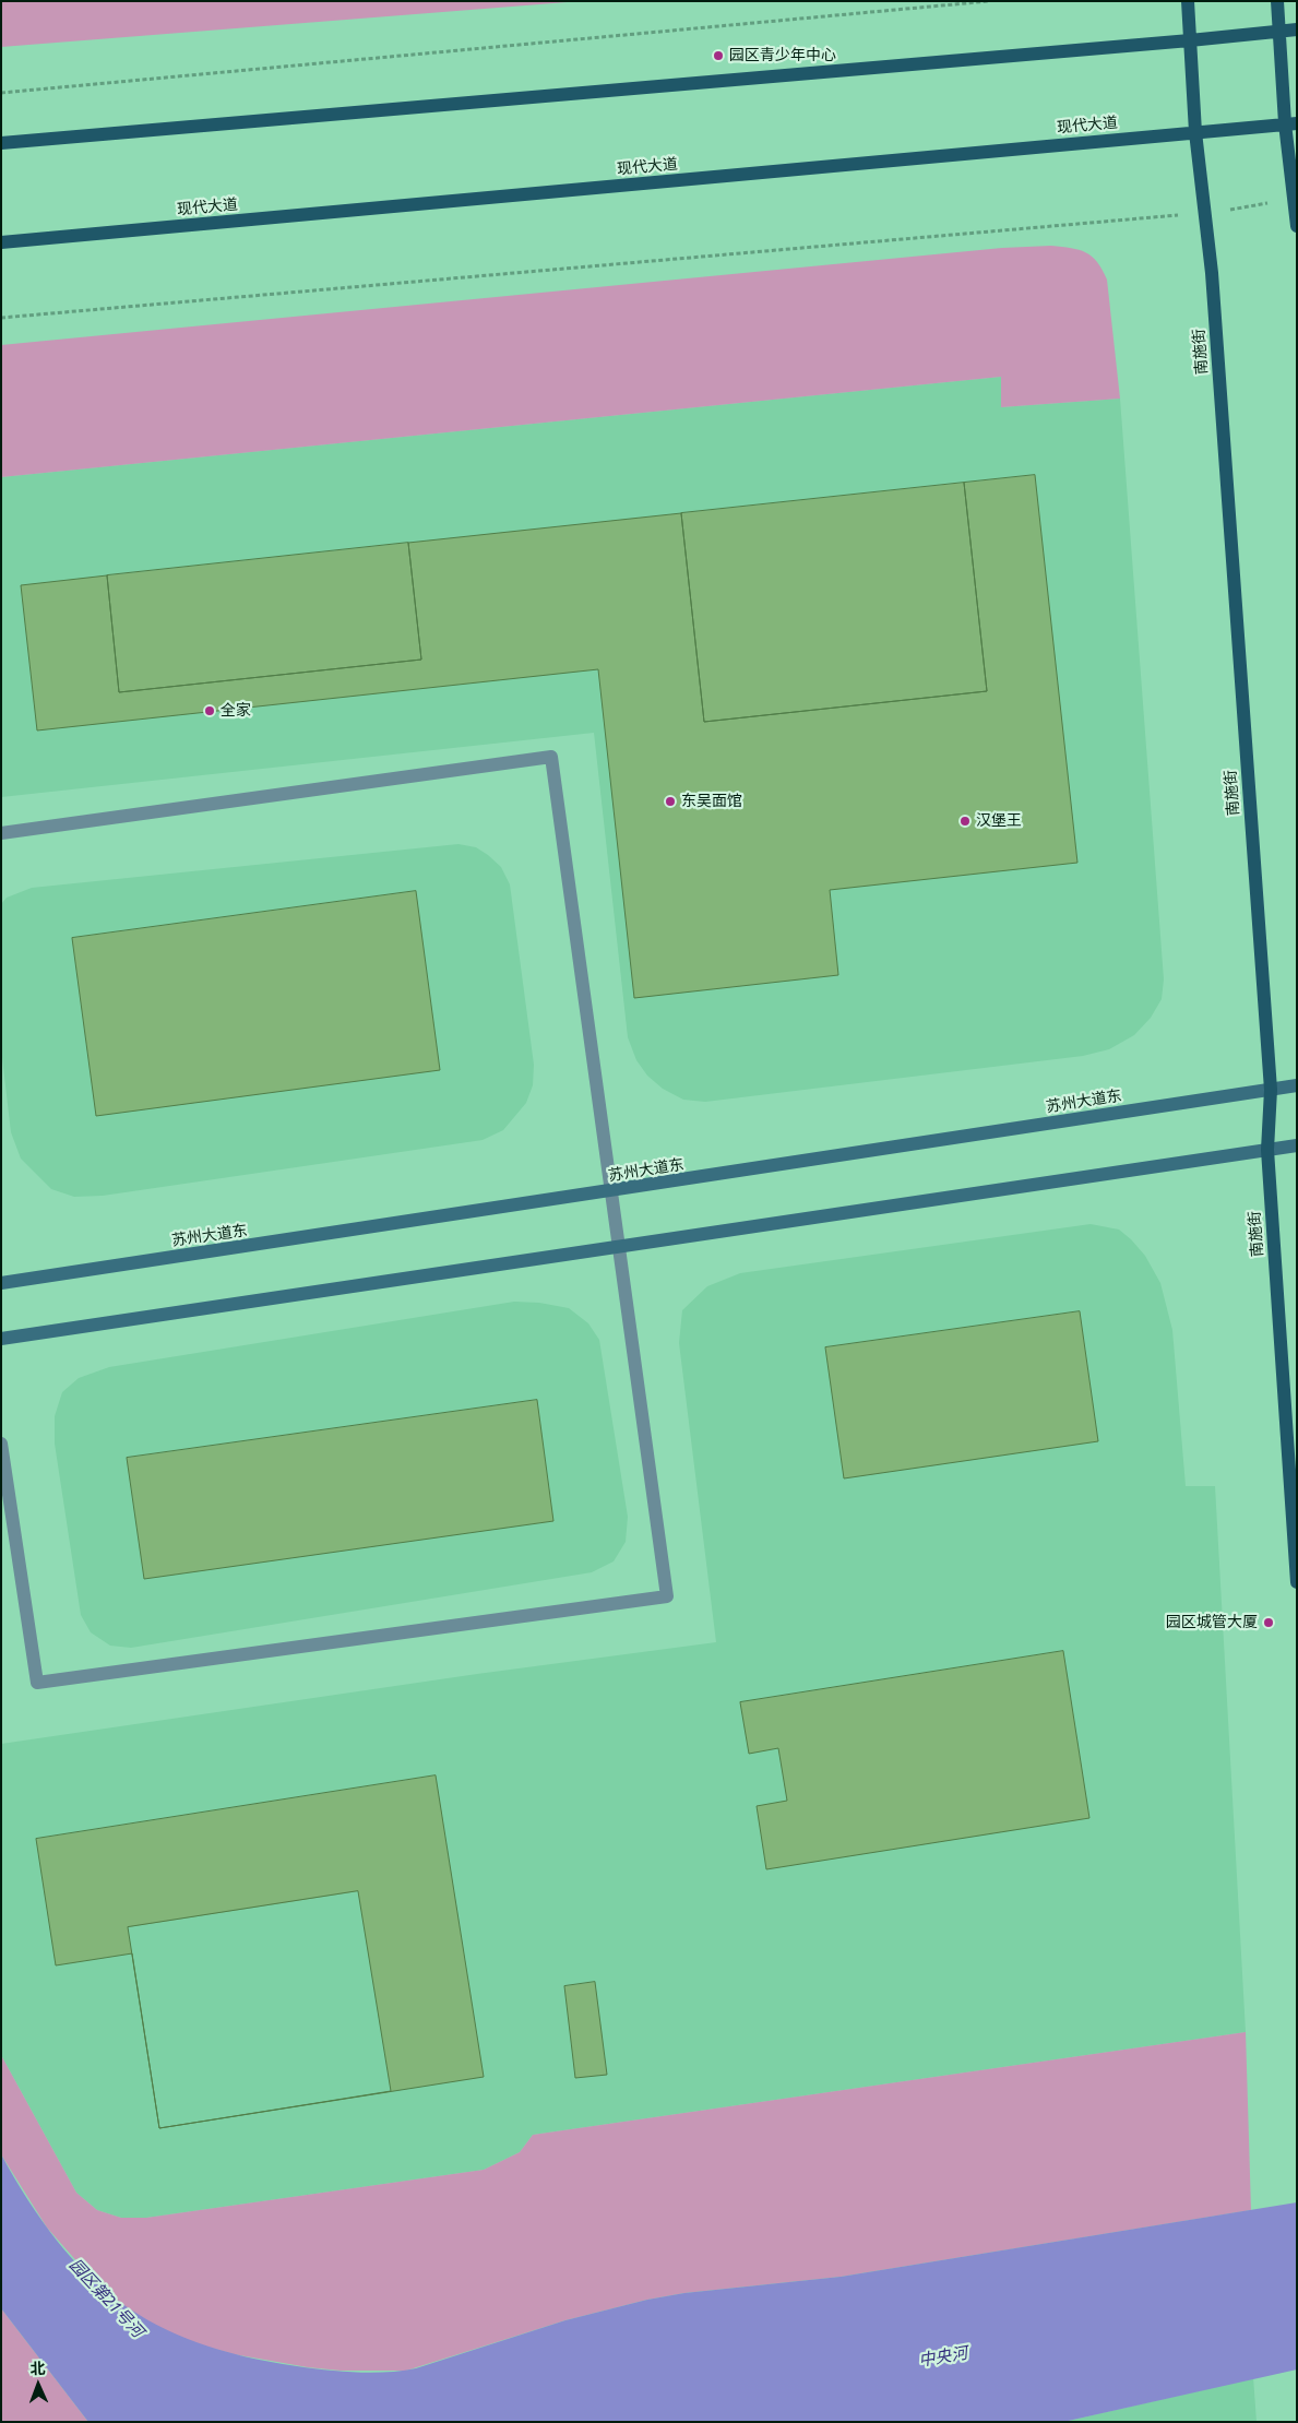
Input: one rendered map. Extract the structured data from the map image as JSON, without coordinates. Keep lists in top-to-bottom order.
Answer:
{
  "streets": {
    "main road": ["现代大道", "南施街", "苏州大道东"]
  },
  "crossings": [
    ["现代大道", "南施街"],
    ["南施街", "苏州大道东"]
  ],
  "water": ["园区第21号河", "中央河"],
  "places": [
    "园区青少年中心",
    "全家",
    "东吴面馆",
    "汉堡王",
    "园区城管大厦"
  ],
  "north": "top"
}
